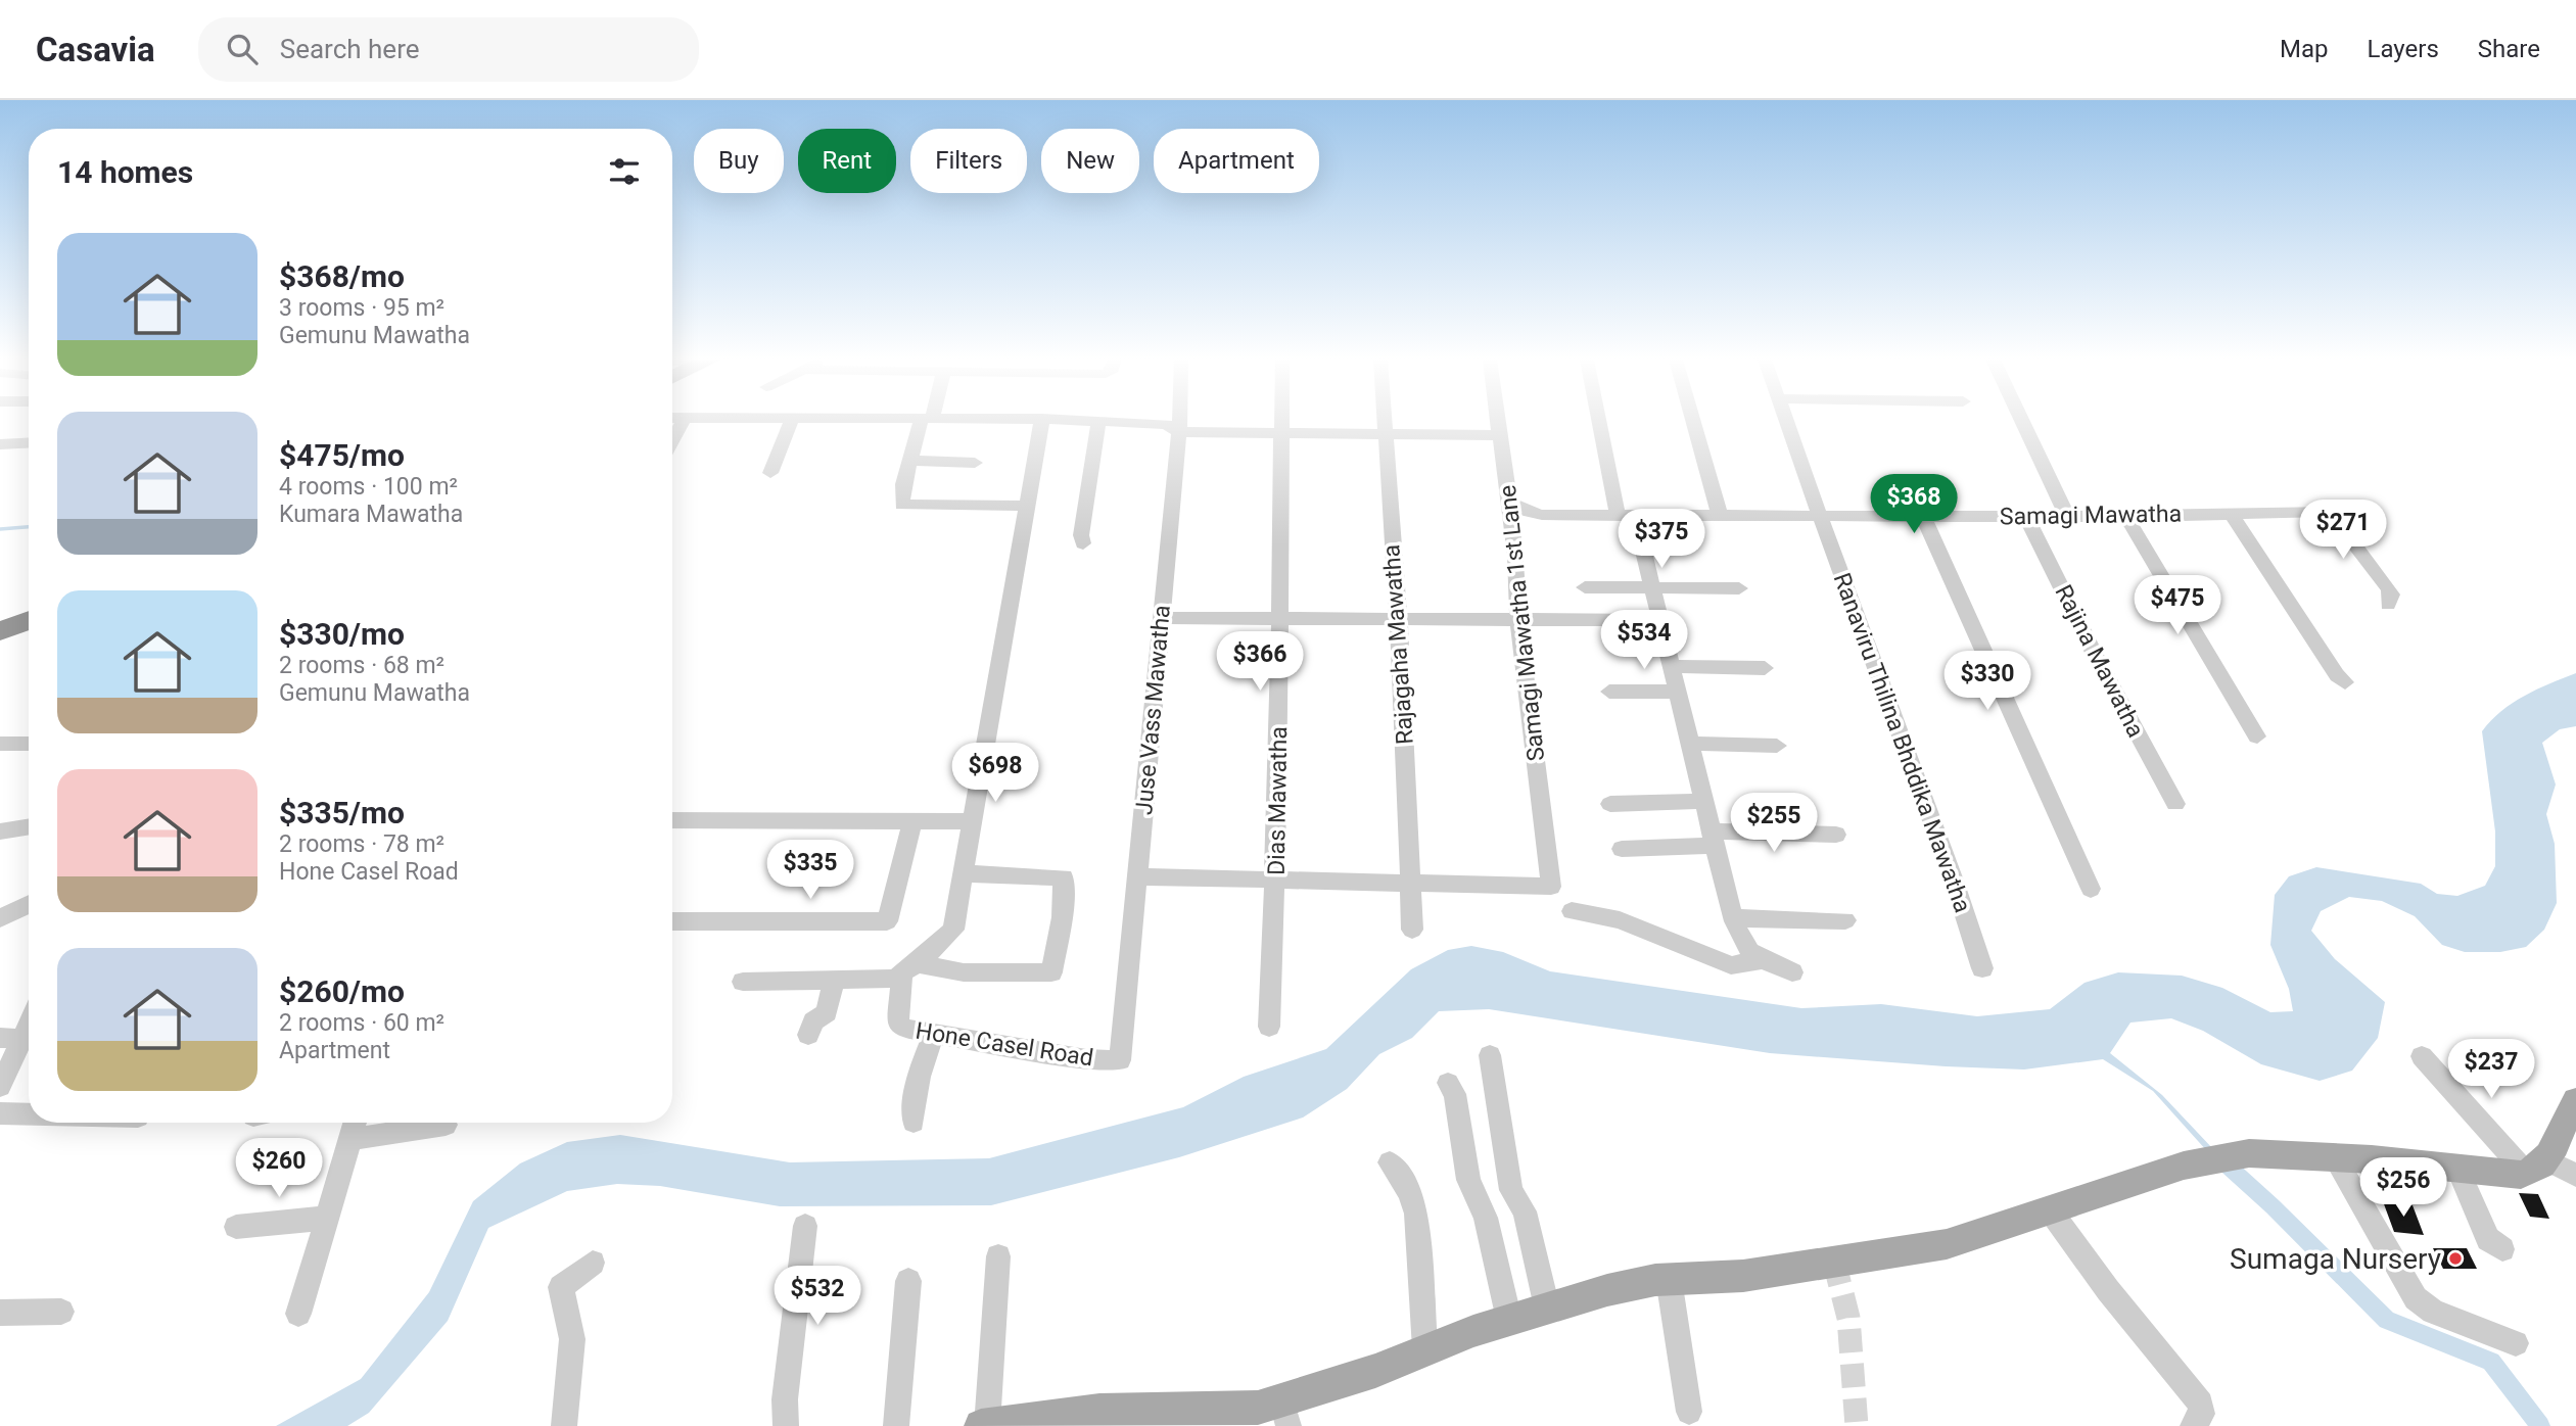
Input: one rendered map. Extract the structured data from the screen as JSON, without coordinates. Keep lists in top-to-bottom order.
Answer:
{
  "streets": {
    "street": [
      "Samagi Mawatha",
      "Samagi Mawatha 1st Lane",
      "Rajagaha Mawatha",
      "Rajina Mawatha",
      "Juse Vass Mawatha",
      "Ranaviru Thilina Bhddika Mawatha",
      "Dias Mawatha",
      "Hone Casel Road"
    ]
  },
  "crossings": [
    ["Samagi Mawatha", "Samagi Mawatha 1st Lane"],
    ["Samagi Mawatha", "Rajina Mawatha"],
    ["Samagi Mawatha", "Ranaviru Thilina Bhddika Mawatha"],
    ["Samagi Mawatha 1st Lane", "Rajagaha Mawatha"],
    ["Juse Vass Mawatha", "Hone Casel Road"]
  ],
  "places": ["Sumaga Nursery"],
  "page": {
    "header": "Casavia",
    "search": "Search here",
    "nav": ["Map", "Layers", "Share"],
    "chip": [
      "Buy",
      "Rent",
      "Filters",
      "New",
      "Apartment"
    ],
    "heading": "14 homes",
    "list": [
      {
        "name": "$368/mo",
        "note": "3 rooms · 95 m² · Gemunu Mawatha"
      },
      {
        "name": "$475/mo",
        "note": "4 rooms · 100 m² · Kumara Mawatha"
      },
      {
        "name": "$330/mo",
        "note": "2 rooms · 68 m² · Gemunu Mawatha"
      },
      {
        "name": "$335/mo",
        "note": "2 rooms · 78 m² · Hone Casel Road"
      },
      {
        "name": "$260/mo",
        "note": "2 rooms · 60 m² · Apartment"
      }
    ],
    "price": [
      "$368",
      "$271",
      "$375",
      "$475",
      "$534",
      "$366",
      "$330",
      "$698",
      "$255",
      "$335",
      "$237",
      "$260",
      "$256",
      "$532"
    ]
  }
}
